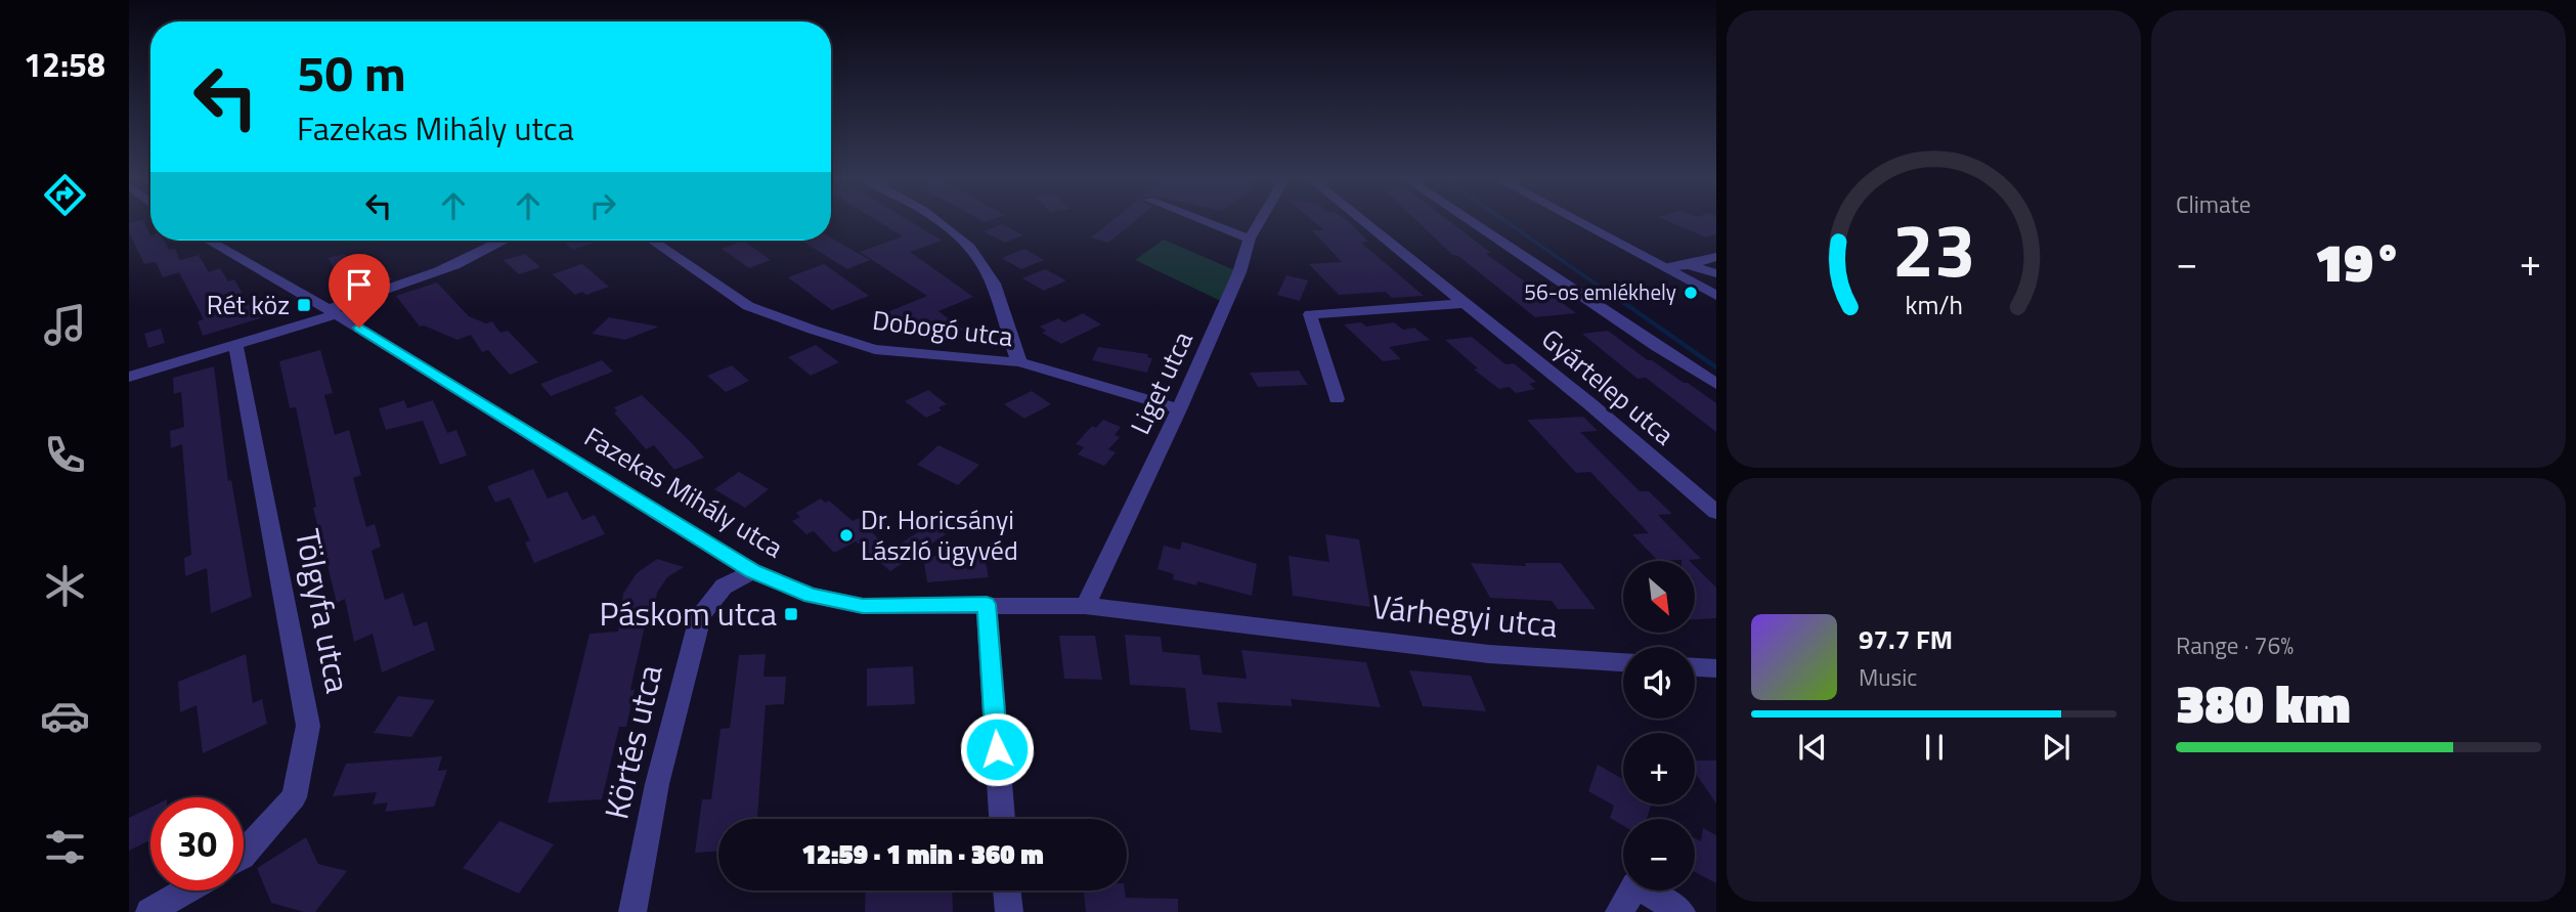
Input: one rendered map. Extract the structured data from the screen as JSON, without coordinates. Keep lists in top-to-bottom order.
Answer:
{
  "streets": {
    "street": [
      "Dobogó utca",
      "Liget utca",
      "Gyártelep utca",
      "Fazekas Mihály utca",
      "Tölgyfa utca",
      "Várhegyi utca",
      "Körtés utca"
    ]
  },
  "crossings": [
    ["Dobogó utca", "Liget utca"],
    ["Liget utca", "Fazekas Mihály utca"],
    ["Fazekas Mihály utca", "Várhegyi utca"],
    ["Fazekas Mihály utca", "Körtés utca"]
  ],
  "places": {
    "other": ["56-os emlékhely", "Dr. Horicsányi László ügyvéd"],
    "transit": ["Rét köz", "Páskom utca"]
  },
  "north": "bottom right",
  "page": {
    "tabs": "12:58",
    "tile": [
      "Climate",
      ["Range · 76%", "380 km"]
    ],
    "turn": ["50 m", "Fazekas Mihály utca"],
    "heat": ["−", "19°", "+"],
    "map_buttons": ["+", "−"],
    "song": ["97.7 FM", "Music"],
    "limit": "30",
    "trip": "12:59 · 1 min · 360 m",
    "gauge": ["23", "km/h"]
  }
}
